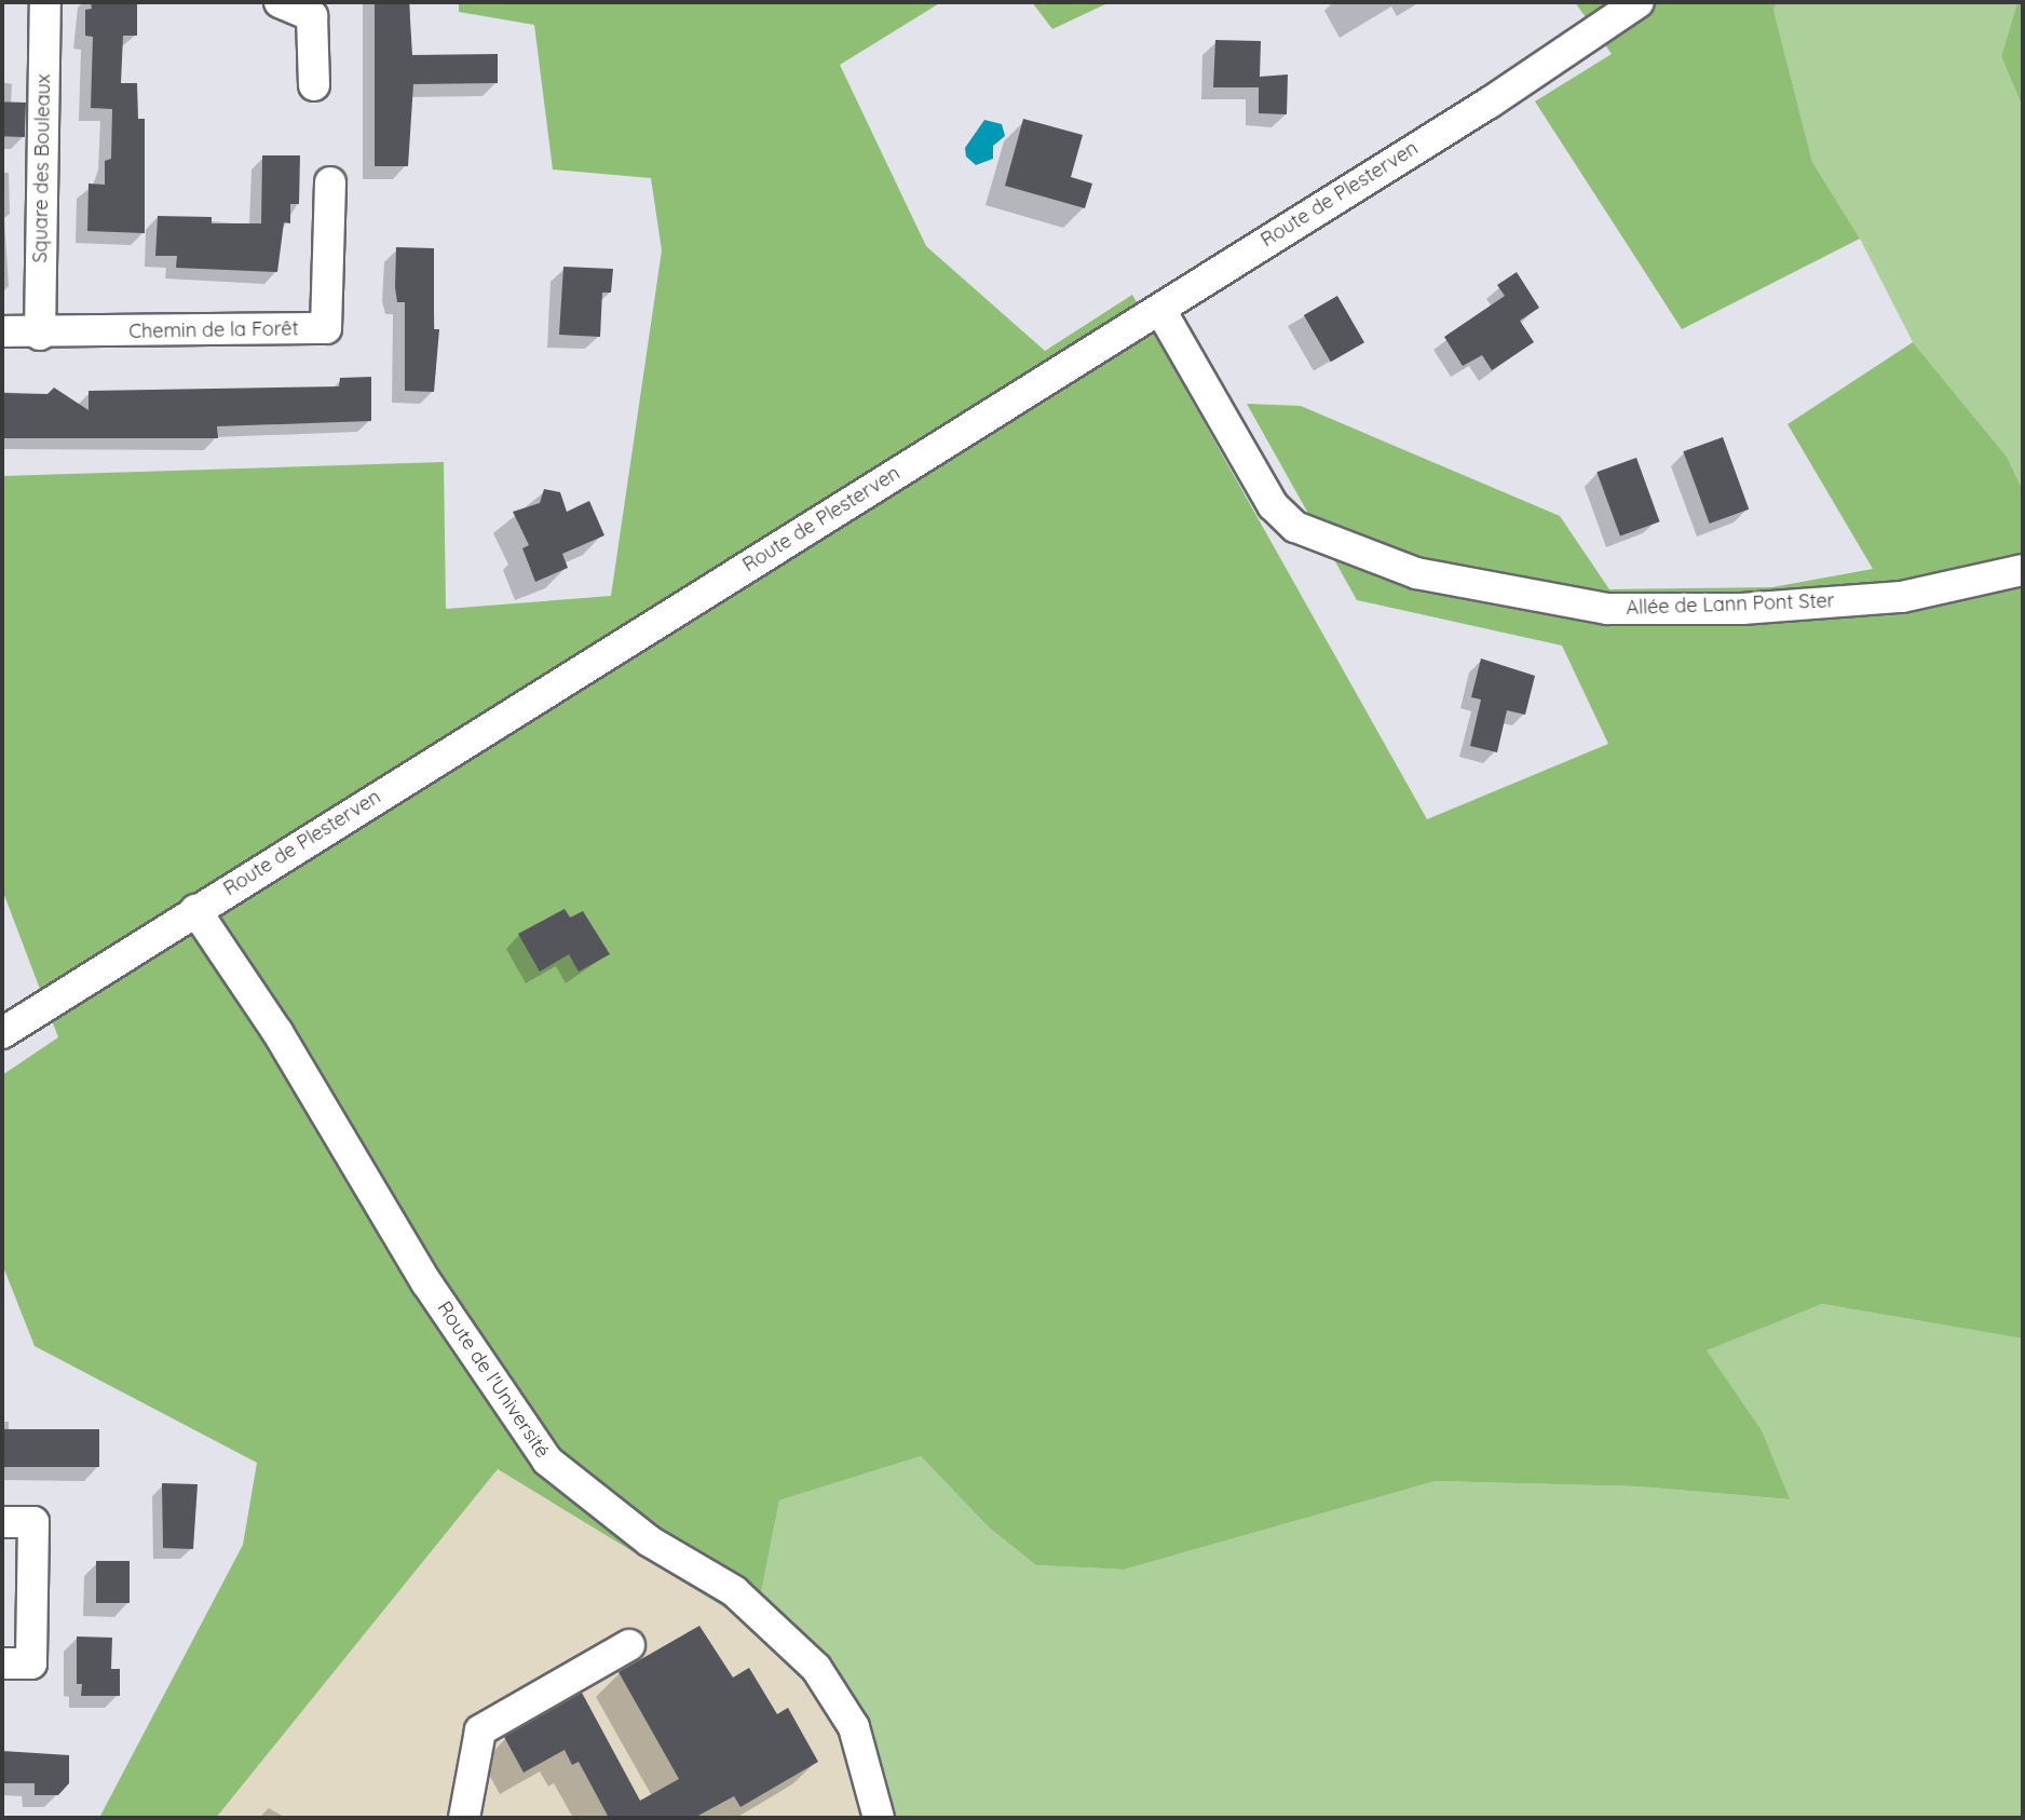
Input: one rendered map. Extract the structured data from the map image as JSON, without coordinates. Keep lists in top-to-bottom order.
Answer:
{
  "streets": {
    "street": [
      "Square des Bouleaux",
      "Route de Plesterven",
      "Chemin de la Forêt",
      "Allée de Lann Pont Ster",
      "Route de l'Université"
    ]
  },
  "crossings": [
    ["Square des Bouleaux", "Chemin de la Forêt"],
    ["Route de Plesterven", "Allée de Lann Pont Ster"],
    ["Route de Plesterven", "Route de l'Université"]
  ]
}
